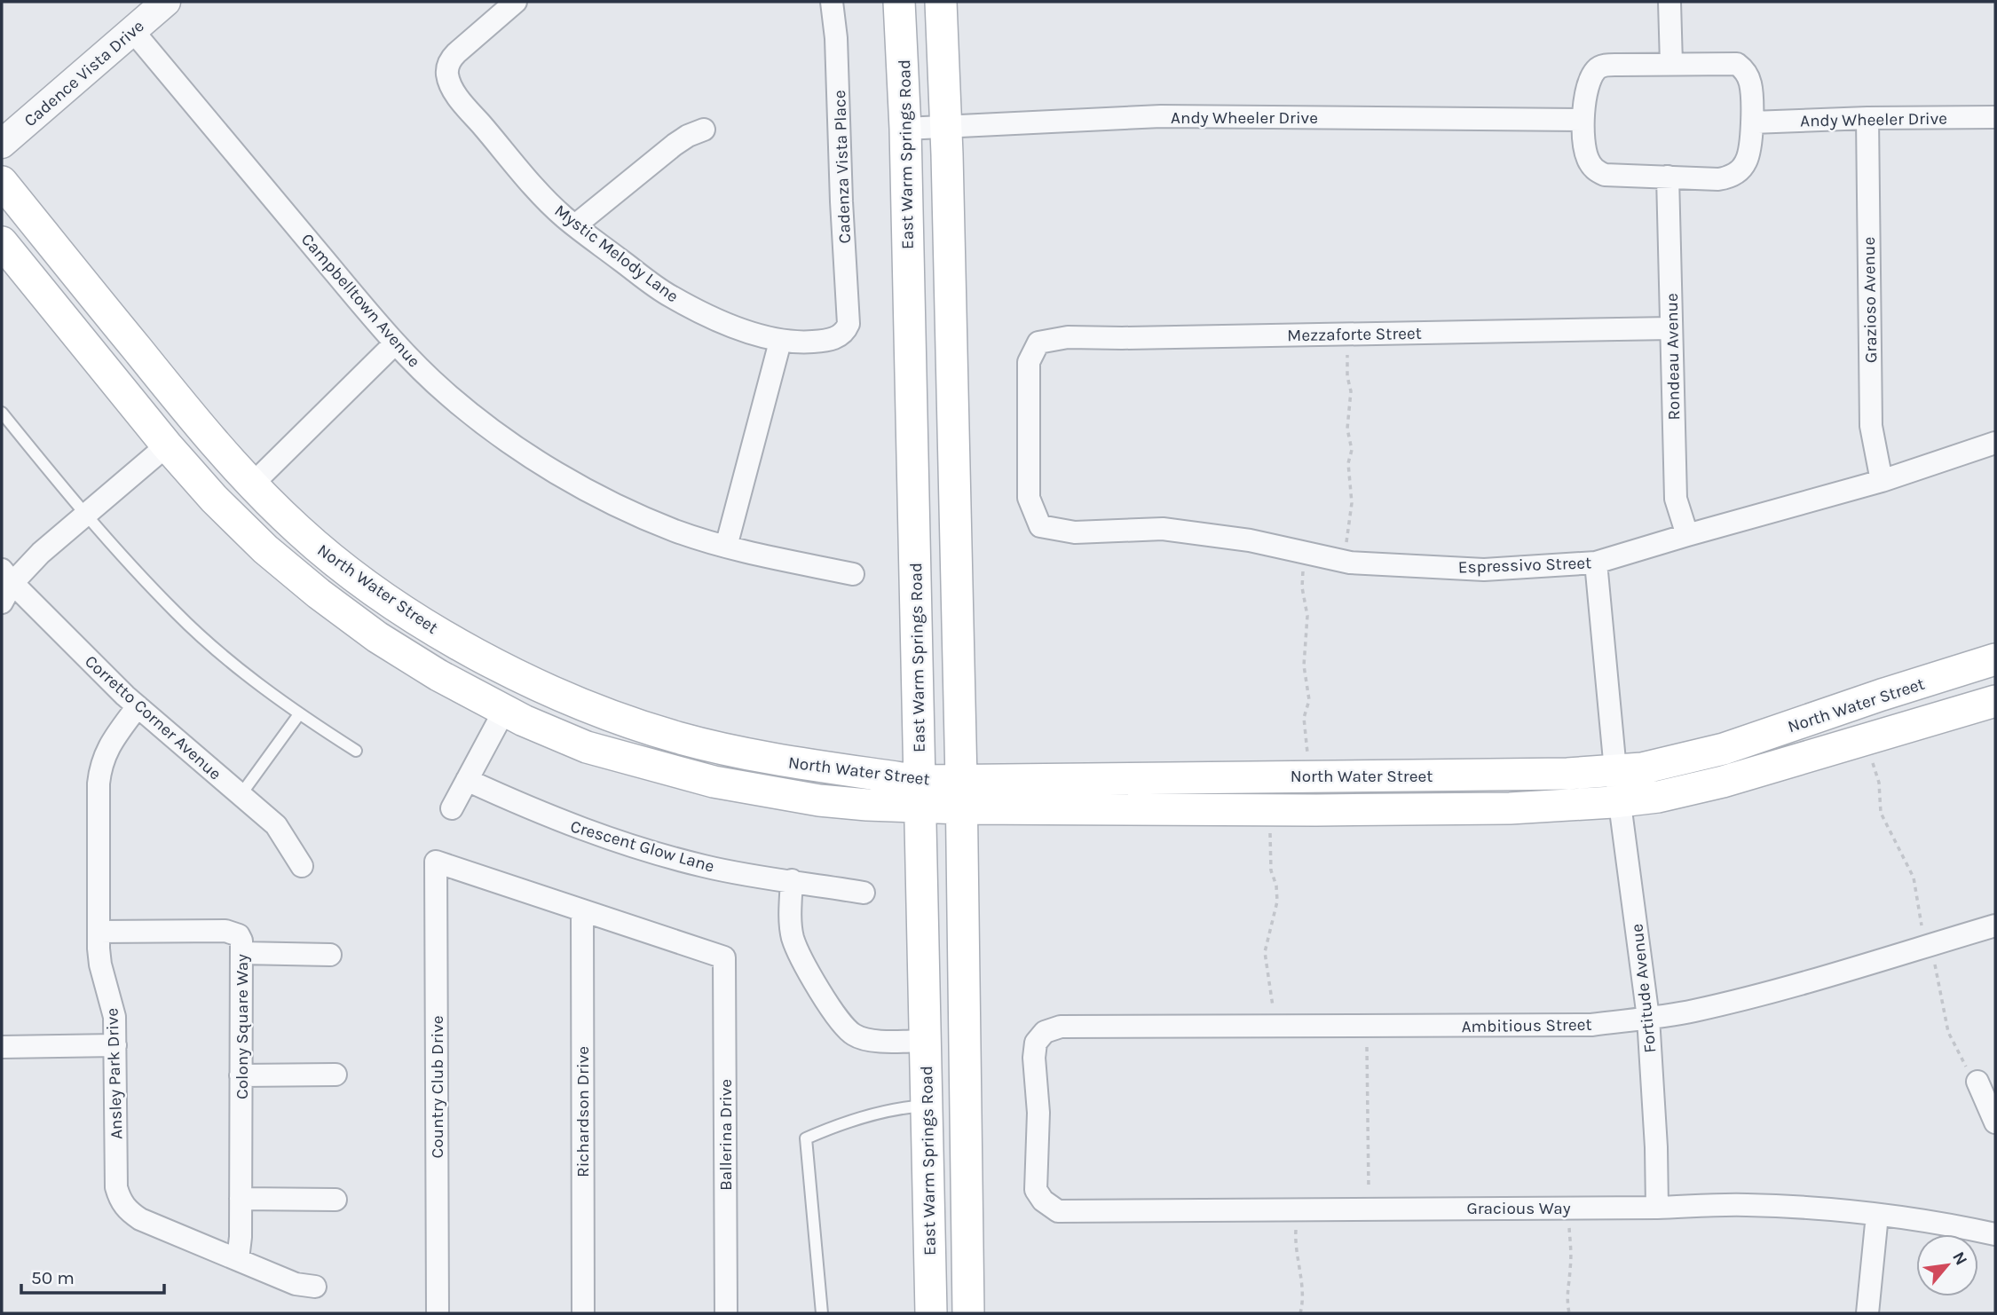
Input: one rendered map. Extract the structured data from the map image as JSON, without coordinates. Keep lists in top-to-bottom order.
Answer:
{
  "streets": {
    "main road": ["East Warm Springs Road", "North Water Street"],
    "street": [
      "Cadence Vista Drive",
      "Andy Wheeler Drive",
      "Cadenza Vista Place",
      "Mystic Melody Lane",
      "Campbelltown Avenue",
      "Grazioso Avenue",
      "Mezzaforte Street",
      "Rondeau Avenue",
      "Espressivo Street",
      "Corretto Corner Avenue",
      "Crescent Glow Lane",
      "Fortitude Avenue",
      "Ambitious Street",
      "Colony Square Way",
      "Ansley Park Drive",
      "Country Club Drive",
      "Richardson Drive",
      "Ballerina Drive",
      "Gracious Way"
    ]
  },
  "crossings": [
    ["Cadence Vista Drive", "Campbelltown Avenue"],
    ["Andy Wheeler Drive", "East Warm Springs Road"],
    ["Andy Wheeler Drive", "Grazioso Avenue"],
    ["Andy Wheeler Drive", "Rondeau Avenue"],
    ["East Warm Springs Road", "North Water Street"],
    ["Cadenza Vista Place", "Mystic Melody Lane"],
    ["Grazioso Avenue", "Espressivo Street"],
    ["Mezzaforte Street", "Rondeau Avenue"],
    ["Mezzaforte Street", "Espressivo Street"],
    ["Rondeau Avenue", "Espressivo Street"],
    ["Espressivo Street", "Fortitude Avenue"],
    ["North Water Street", "Fortitude Avenue"],
    ["Corretto Corner Avenue", "Ansley Park Drive"],
    ["Fortitude Avenue", "Ambitious Street"],
    ["Fortitude Avenue", "Gracious Way"],
    ["Ambitious Street", "Gracious Way"],
    ["Colony Square Way", "Ansley Park Drive"],
    ["Country Club Drive", "Richardson Drive"],
    ["Country Club Drive", "Ballerina Drive"],
    ["Richardson Drive", "Ballerina Drive"]
  ],
  "scale_bar": "50 m",
  "north": "top right"
}
